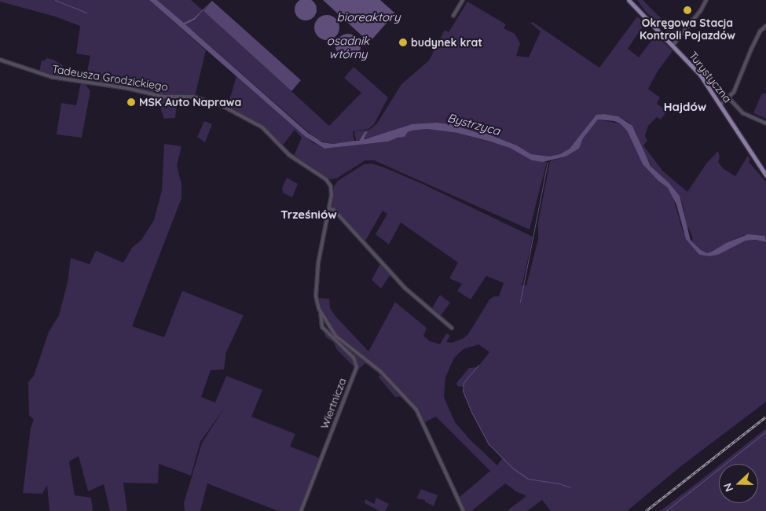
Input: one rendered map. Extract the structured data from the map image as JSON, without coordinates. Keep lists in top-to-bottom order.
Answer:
{
  "streets": {
    "main road": ["Turystyczna"],
    "street": ["Tadeusza Grodzickiego", "Wiertnicza"]
  },
  "crossings": [
    ["Tadeusza Grodzickiego", "Wiertnicza"]
  ],
  "districts": ["Hajdów", "Trześniów"],
  "water": ["bioreaktory", "osadnik wtórny", "Bystrzyca"],
  "places": ["Okręgowa Stacja Kontroli Pojazdów", "budynek krat", "MSK Auto Naprawa"],
  "north": "left"
}
